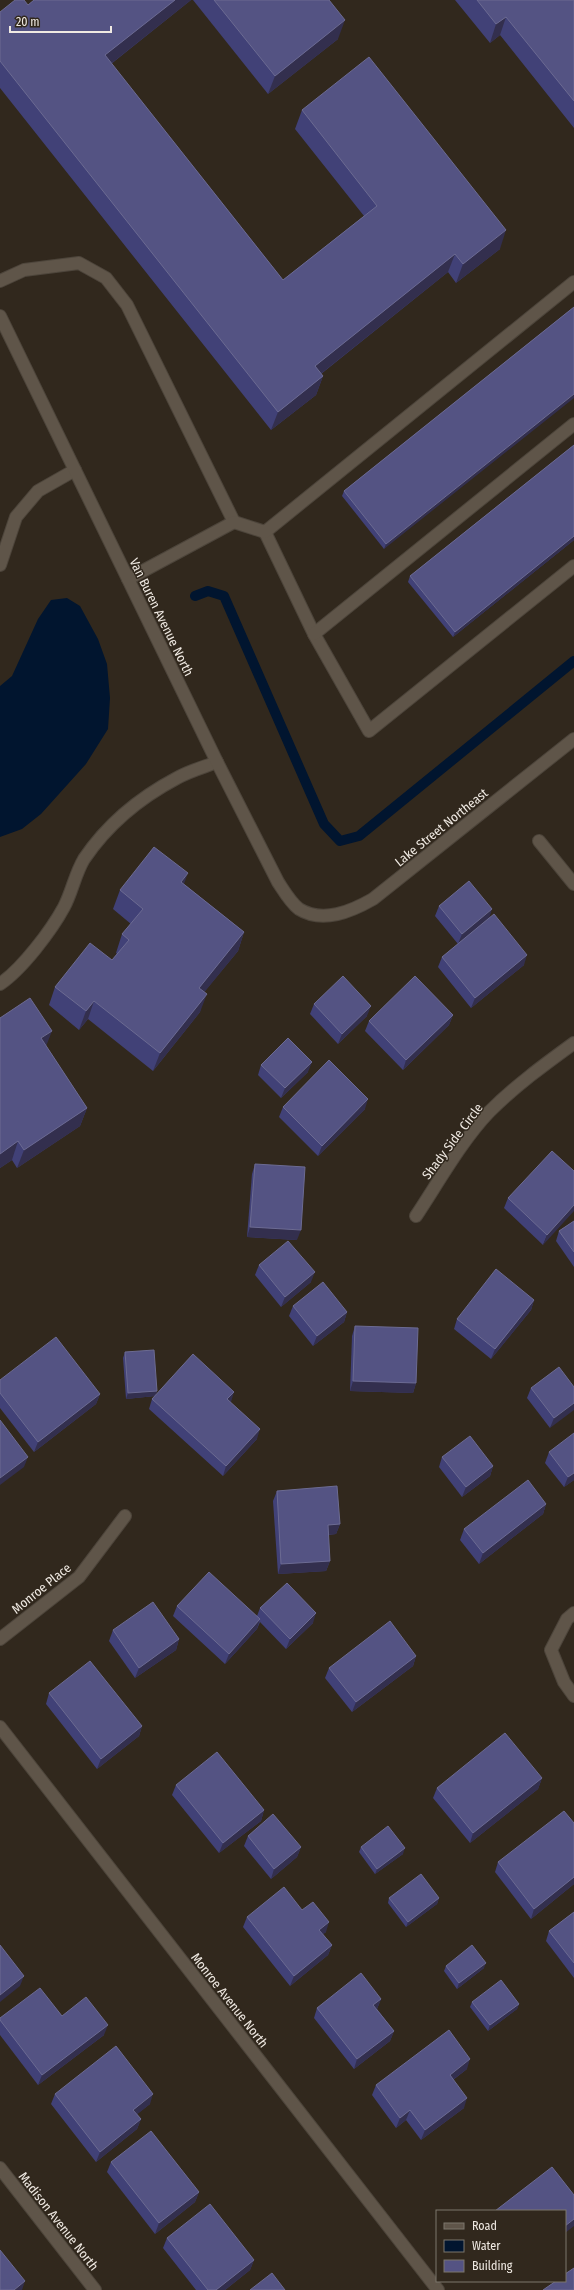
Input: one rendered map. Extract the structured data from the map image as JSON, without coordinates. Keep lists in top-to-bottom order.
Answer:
{
  "streets": {
    "street": [
      "Van Buren Avenue North",
      "Lake Street Northeast",
      "Shady Side Circle",
      "Monroe Place",
      "Monroe Avenue North",
      "Madison Avenue North"
    ]
  },
  "crossings": [
    ["Van Buren Avenue North", "Lake Street Northeast"]
  ],
  "legend": ["Road", "Water", "Building"],
  "scale_bar": "20 m"
}
